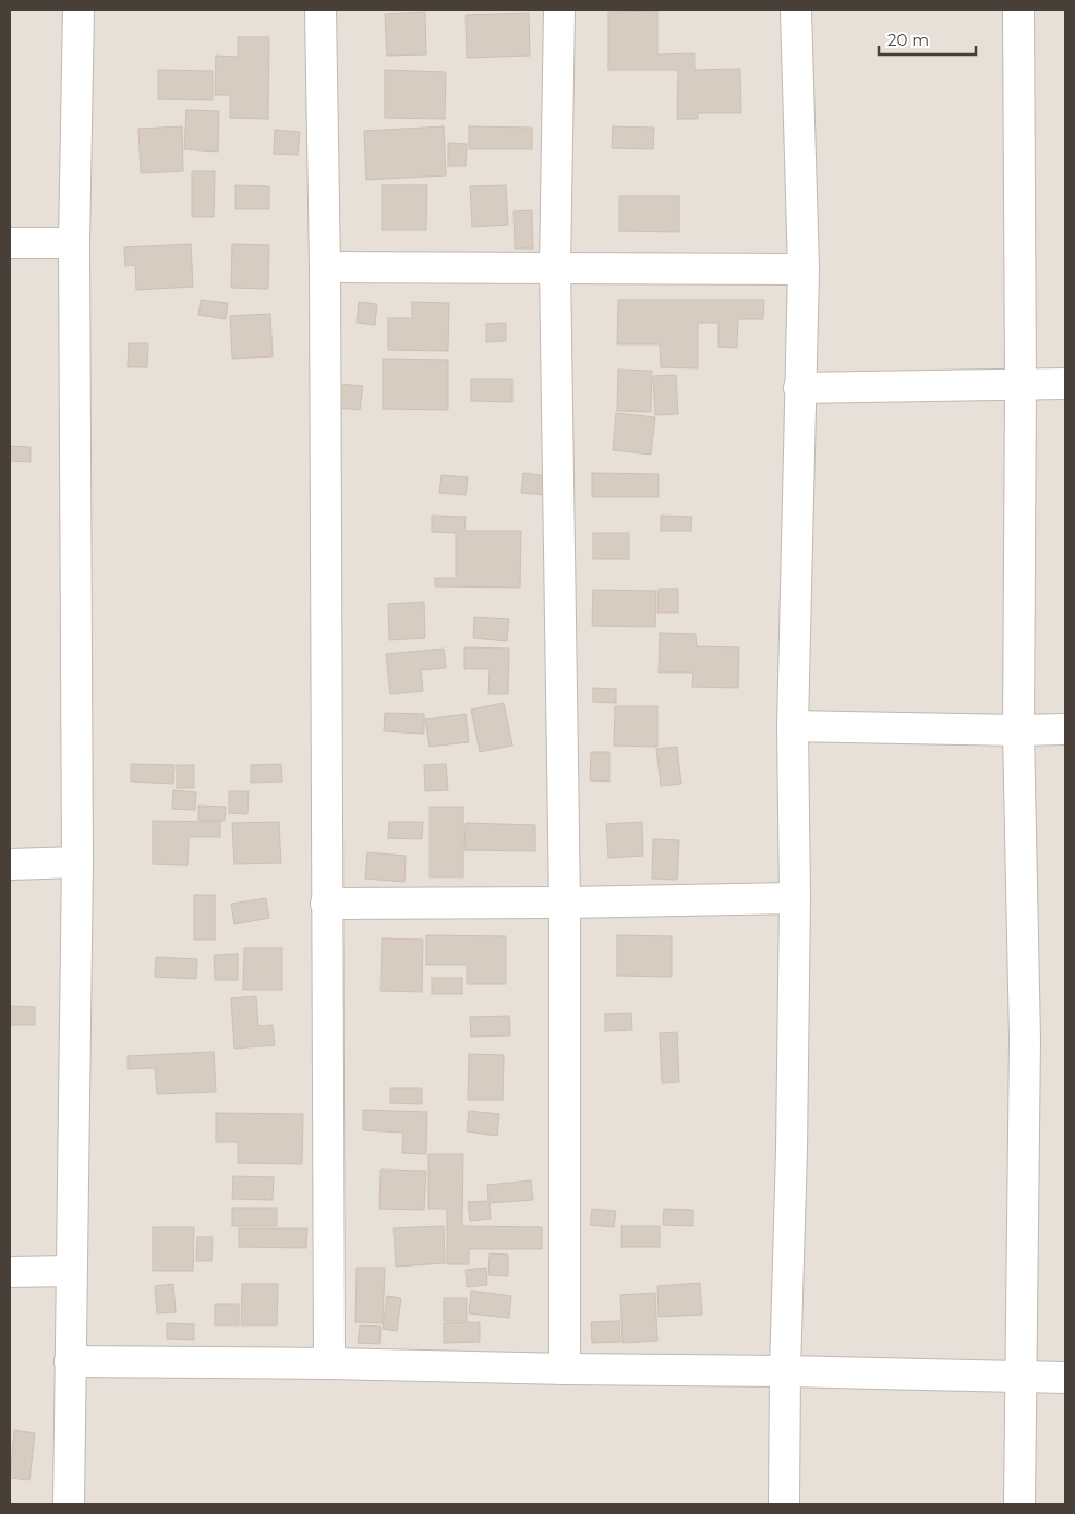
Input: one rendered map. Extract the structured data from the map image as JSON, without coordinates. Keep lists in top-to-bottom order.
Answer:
{
  "scale_bar": "20 m"
}
